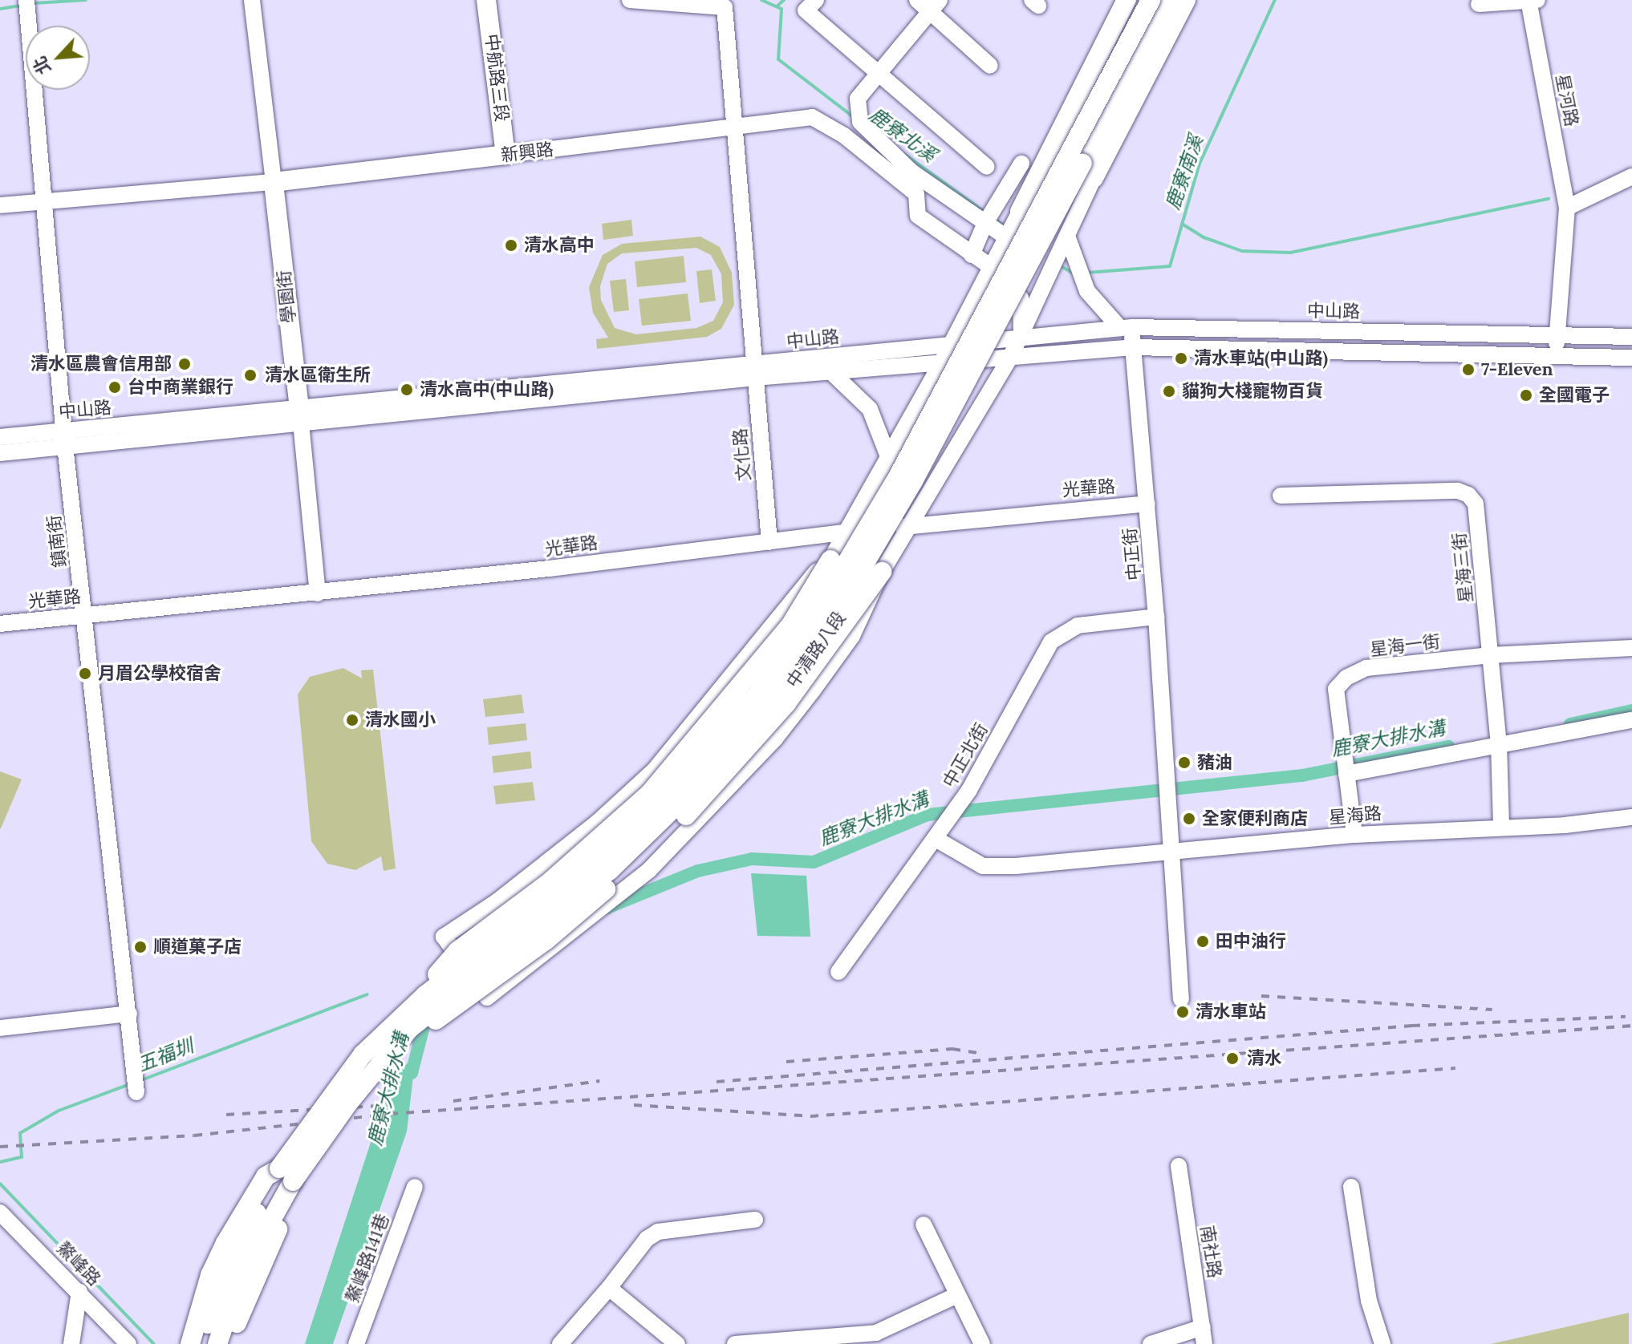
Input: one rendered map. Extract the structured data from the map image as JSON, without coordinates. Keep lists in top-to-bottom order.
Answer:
{
  "streets": {
    "main road": ["中航路三段", "新興路", "學園街"],
    "street": [
      "星河路",
      "中山路",
      "文化路",
      "光華路",
      "鎮南街",
      "中正街",
      "星海三街",
      "星海一街",
      "中清路八段",
      "中正北街",
      "星海路",
      "南社路",
      "鰲峰路141巷",
      "鰲峰路"
    ]
  },
  "crossings": [
    ["中航路三段", "新興路"],
    ["星河路", "中山路"],
    ["新興路", "學園街"],
    ["新興路", "中山路"],
    ["新興路", "文化路"],
    ["新興路", "鎮南街"],
    ["新興路", "中清路八段"],
    ["學園街", "中山路"],
    ["學園街", "光華路"],
    ["中山路", "文化路"],
    ["中山路", "鎮南街"],
    ["中山路", "中正街"],
    ["中山路", "中清路八段"],
    ["文化路", "光華路"],
    ["光華路", "鎮南街"],
    ["光華路", "中正街"],
    ["光華路", "中清路八段"],
    ["中正街", "中正北街"],
    ["中正街", "星海路"],
    ["星海三街", "星海一街"],
    ["星海三街", "星海路"],
    ["星海一街", "星海路"],
    ["中正北街", "星海路"]
  ],
  "water": [
    "鹿寮北溪",
    "鹿寮南溪",
    "鹿寮大排水溝",
    "五福圳"
  ],
  "places": [
    "清水高中",
    "清水車站(中山路)",
    "清水區農會信用部",
    "7-Eleven",
    "清水區衛生所",
    "台中商業銀行",
    "清水高中(中山路)",
    "貓狗大棧寵物百貨",
    "全國電子",
    "月眉公學校宿舍",
    "清水國小",
    "豬油",
    "全家便利商店",
    "田中油行",
    "順道菓子店",
    "清水車站",
    "清水"
  ],
  "north": "bottom left"
}
